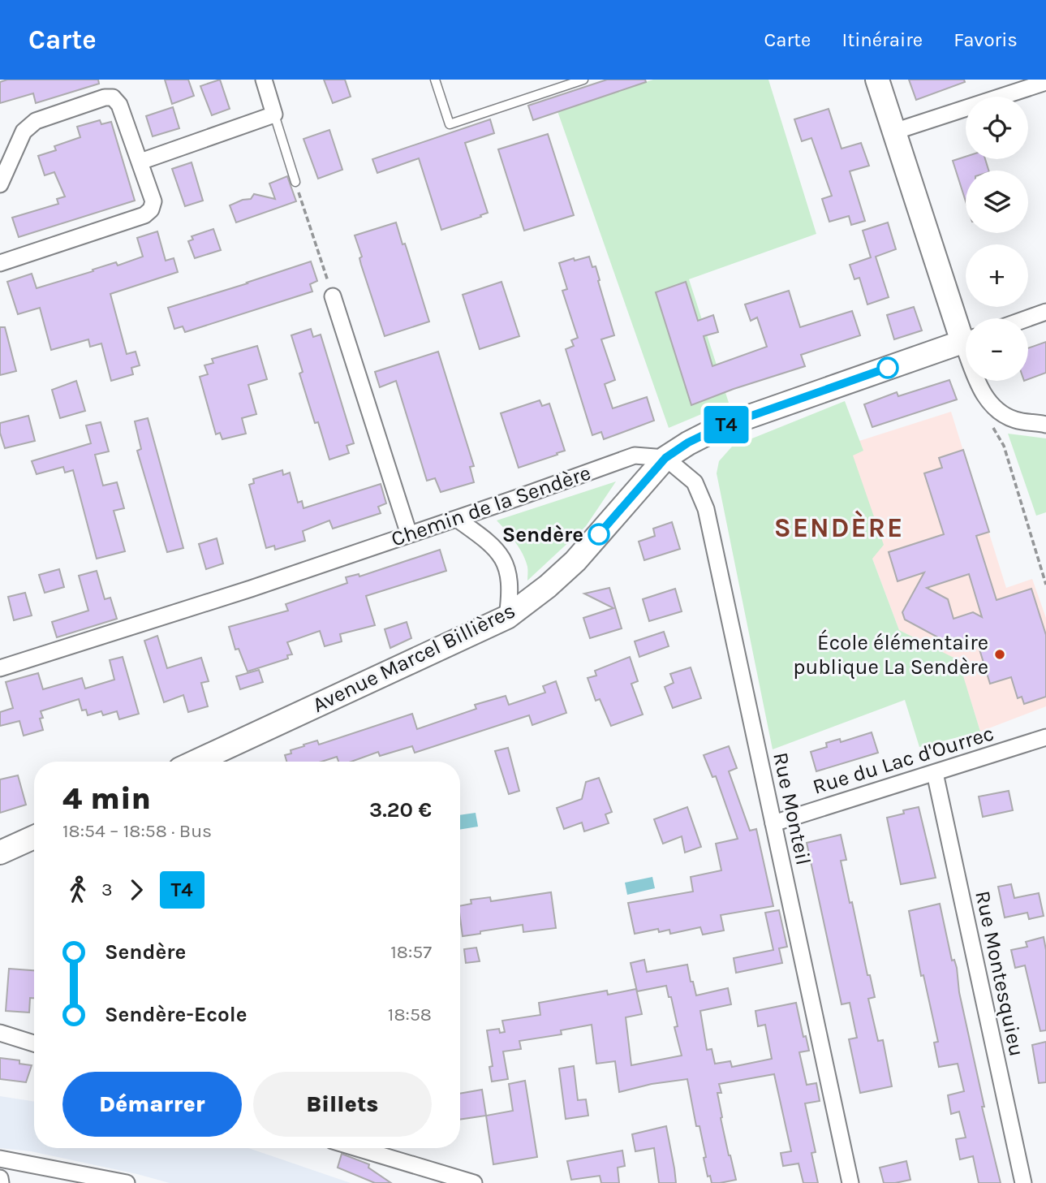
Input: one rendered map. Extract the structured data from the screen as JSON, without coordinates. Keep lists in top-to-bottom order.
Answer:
{
  "streets": {
    "street": [
      "Chemin de la Sendère",
      "Avenue Marcel Billières",
      "Rue du Lac d'Ourrec",
      "Rue Monteil",
      "Rue Montesquieu"
    ]
  },
  "crossings": [
    ["Chemin de la Sendère", "Avenue Marcel Billières"],
    ["Chemin de la Sendère", "Rue Monteil"],
    ["Avenue Marcel Billières", "Rue Monteil"],
    ["Rue du Lac d'Ourrec", "Rue Monteil"],
    ["Rue du Lac d'Ourrec", "Rue Montesquieu"]
  ],
  "districts": ["SENDÈRE"],
  "places": ["Sendère", "École élémentaire publique La Sendère"],
  "lines": ["bus line T4"],
  "page": {
    "header": "Carte",
    "nav": ["Carte", "Itinéraire", "Favoris"],
    "on_map": "T4",
    "map_buttons": ["+", "−"],
    "heading": ["4 min", "18:54 – 18:58 · Bus", "3.20 €"],
    "legs": ["3", "T4"],
    "list": [
      {
        "name": "Sendère",
        "value": "18:57"
      },
      {
        "name": "Sendère-Ecole",
        "value": "18:58"
      }
    ],
    "buttons": ["Démarrer", "Billets"]
  }
}
